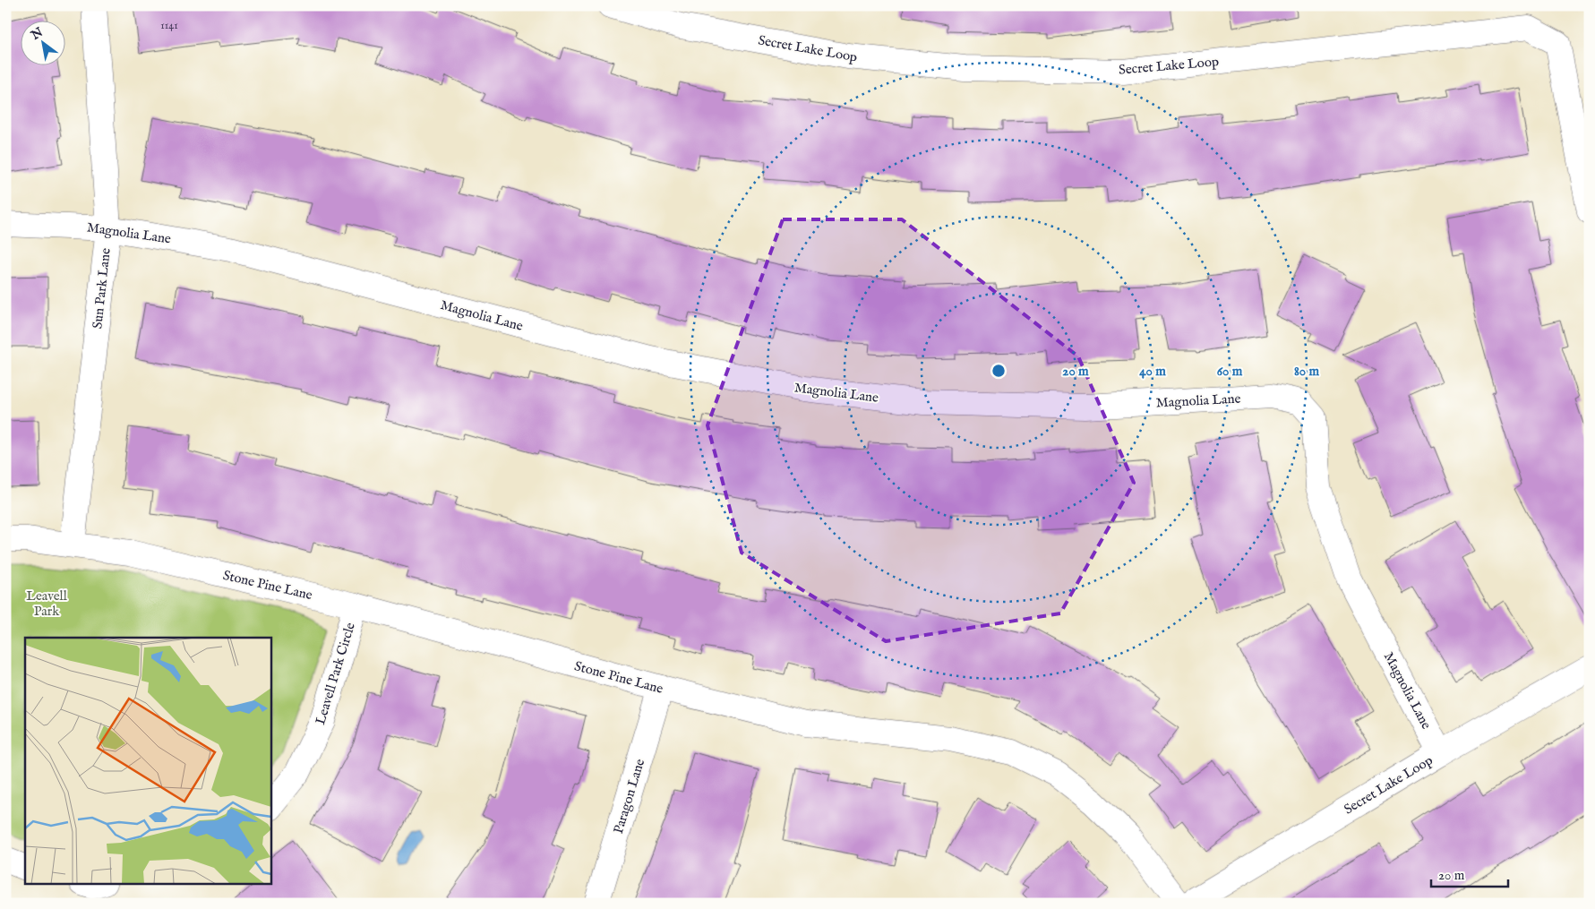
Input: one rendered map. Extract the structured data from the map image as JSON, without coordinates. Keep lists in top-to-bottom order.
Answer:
{
  "streets": {
    "street": [
      "Secret Lake Loop",
      "Magnolia Lane",
      "Sun Park Lane",
      "Stone Pine Lane",
      "Leavell Park Circle",
      "Paragon Lane"
    ]
  },
  "crossings": [
    ["Secret Lake Loop", "Magnolia Lane"],
    ["Magnolia Lane", "Sun Park Lane"],
    ["Sun Park Lane", "Stone Pine Lane"],
    ["Stone Pine Lane", "Leavell Park Circle"],
    ["Stone Pine Lane", "Paragon Lane"]
  ],
  "parks": ["Leavell Park"],
  "house_numbers": ["1141"],
  "scale_bar": "20 m",
  "north": "top left",
  "rings": [
    "20 m",
    "40 m",
    "60 m",
    "80 m"
  ]
}
